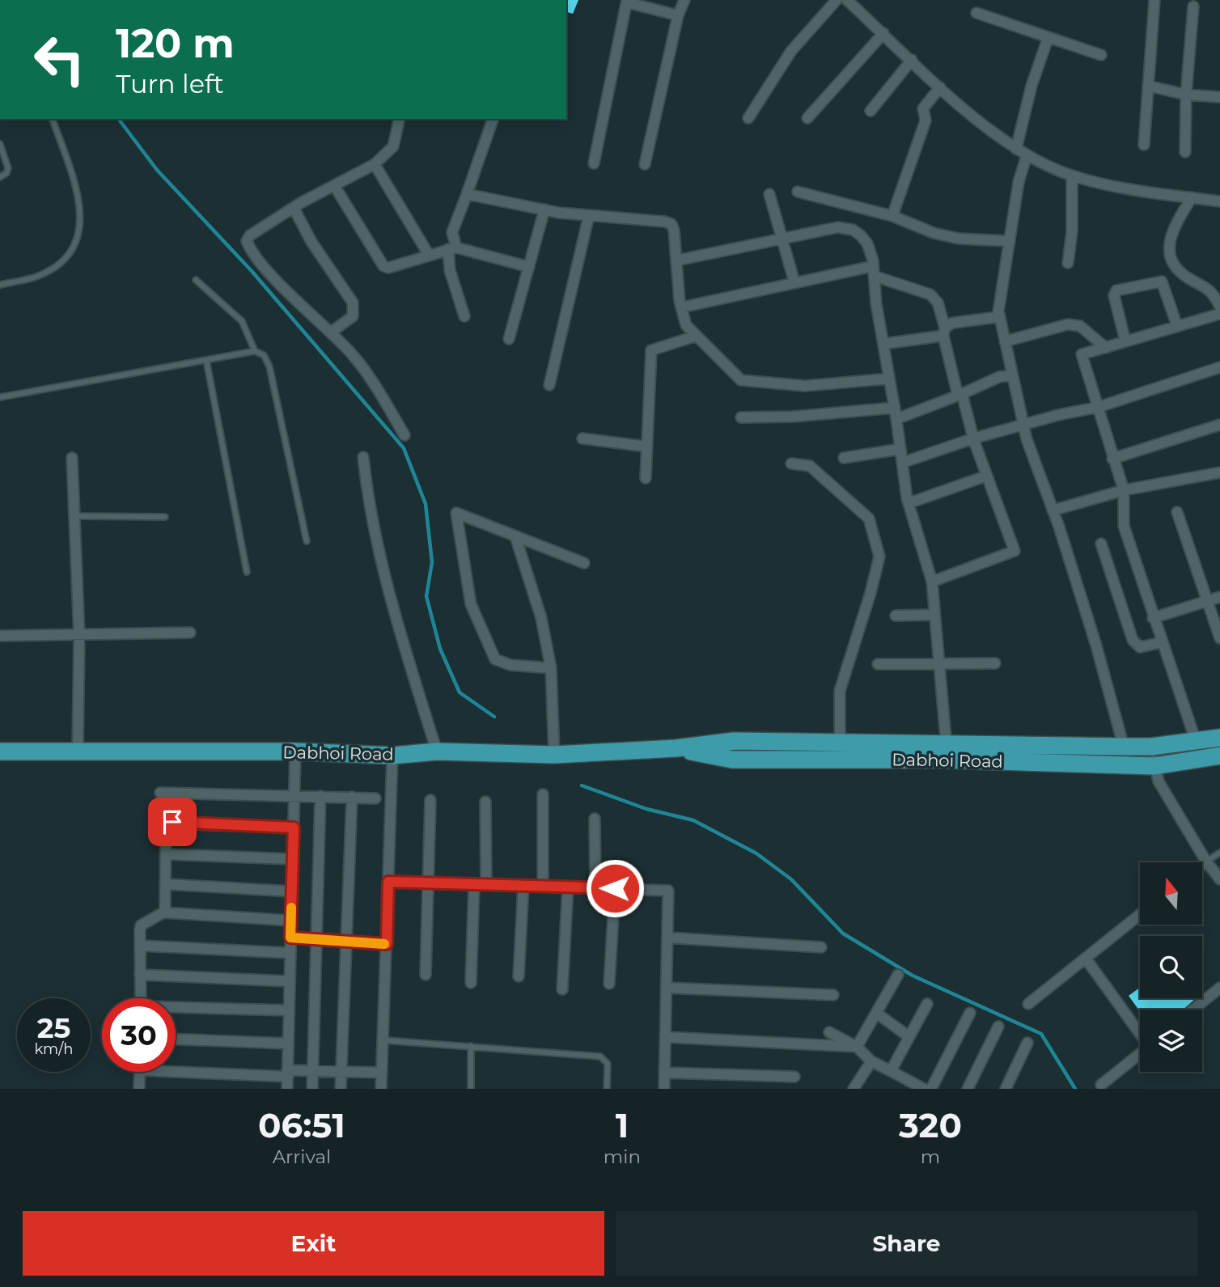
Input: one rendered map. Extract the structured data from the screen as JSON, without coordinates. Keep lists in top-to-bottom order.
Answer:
{
  "streets": {
    "main road": ["Dabhoi Road"]
  },
  "north": "top",
  "page": {
    "turn": ["120 m", "Turn left"],
    "speed": "25 km/h",
    "limit": "30",
    "eta": [
      "06:51",
      "Arrival",
      "1",
      "min",
      "320",
      "m"
    ],
    "buttons": ["Exit", "Share"]
  }
}
